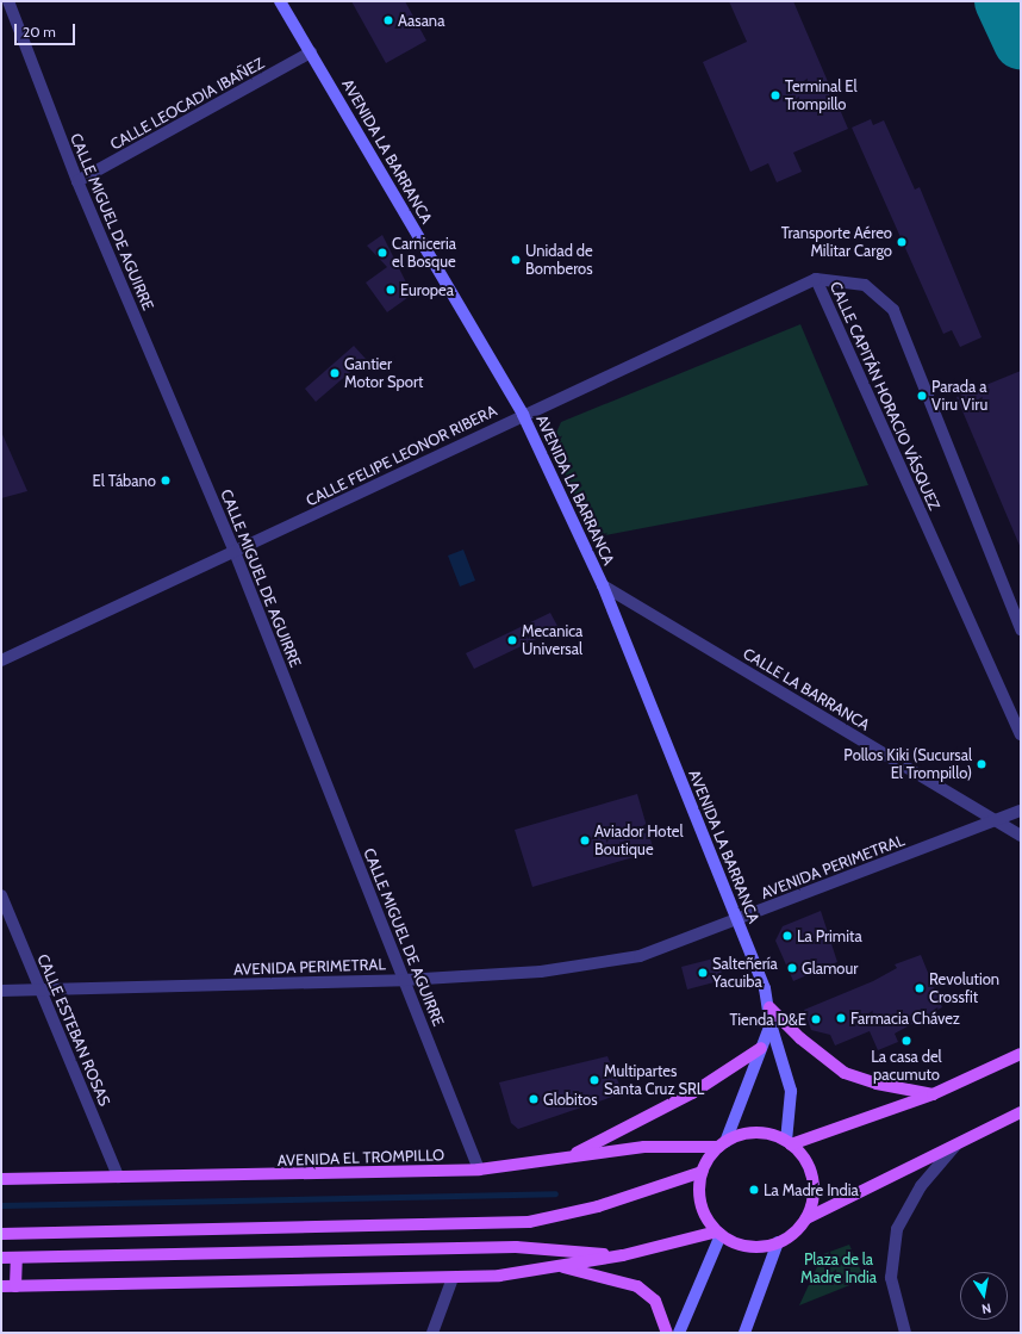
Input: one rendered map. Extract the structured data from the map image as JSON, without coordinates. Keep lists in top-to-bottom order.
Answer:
{
  "streets": {
    "main road": ["AVENIDA EL TROMPILLO"],
    "street": [
      "CALLE LEOCADIA IBAÑEZ",
      "AVENIDA LA BARRANCA",
      "CALLE MIGUEL DE AGUIRRE",
      "CALLE CAPITÁN HORACIO VÁSQUEZ",
      "CALLE FELIPE LEONOR RIBERA",
      "CALLE LA BARRANCA",
      "AVENIDA PERIMETRAL",
      "CALLE ESTEBAN ROSAS"
    ]
  },
  "crossings": [
    ["CALLE LEOCADIA IBAÑEZ", "AVENIDA LA BARRANCA"],
    ["CALLE LEOCADIA IBAÑEZ", "CALLE MIGUEL DE AGUIRRE"],
    ["AVENIDA LA BARRANCA", "CALLE FELIPE LEONOR RIBERA"],
    ["AVENIDA LA BARRANCA", "CALLE LA BARRANCA"],
    ["AVENIDA LA BARRANCA", "AVENIDA PERIMETRAL"],
    ["AVENIDA LA BARRANCA", "AVENIDA EL TROMPILLO"],
    ["CALLE MIGUEL DE AGUIRRE", "CALLE FELIPE LEONOR RIBERA"],
    ["CALLE MIGUEL DE AGUIRRE", "AVENIDA PERIMETRAL"],
    ["CALLE MIGUEL DE AGUIRRE", "AVENIDA EL TROMPILLO"],
    ["CALLE CAPITÁN HORACIO VÁSQUEZ", "CALLE FELIPE LEONOR RIBERA"],
    ["CALLE LA BARRANCA", "AVENIDA PERIMETRAL"],
    ["AVENIDA PERIMETRAL", "CALLE ESTEBAN ROSAS"],
    ["CALLE ESTEBAN ROSAS", "AVENIDA EL TROMPILLO"]
  ],
  "parks": ["Plaza de la Madre India"],
  "places": [
    "Aasana",
    "Terminal El Trompillo",
    "Transporte Aéreo Militar Cargo",
    "Carniceria el Bosque",
    "Unidad de Bomberos",
    "Europea",
    "Gantier Motor Sport",
    "Parada a Viru Viru",
    "El Tábano",
    "Mecanica Universal",
    "Pollos Kiki (Sucursal El Trompillo)",
    "Aviador Hotel Boutique",
    "La Primita",
    "Glamour",
    "Salteñería Yacuiba",
    "Revolution Crossfit",
    "Farmacia Chávez",
    "Tienda D&E",
    "La casa del pacumuto",
    "Multipartes Santa Cruz SRL",
    "Globitos",
    "La Madre India"
  ],
  "scale_bar": "20 m",
  "north": "bottom"
}
